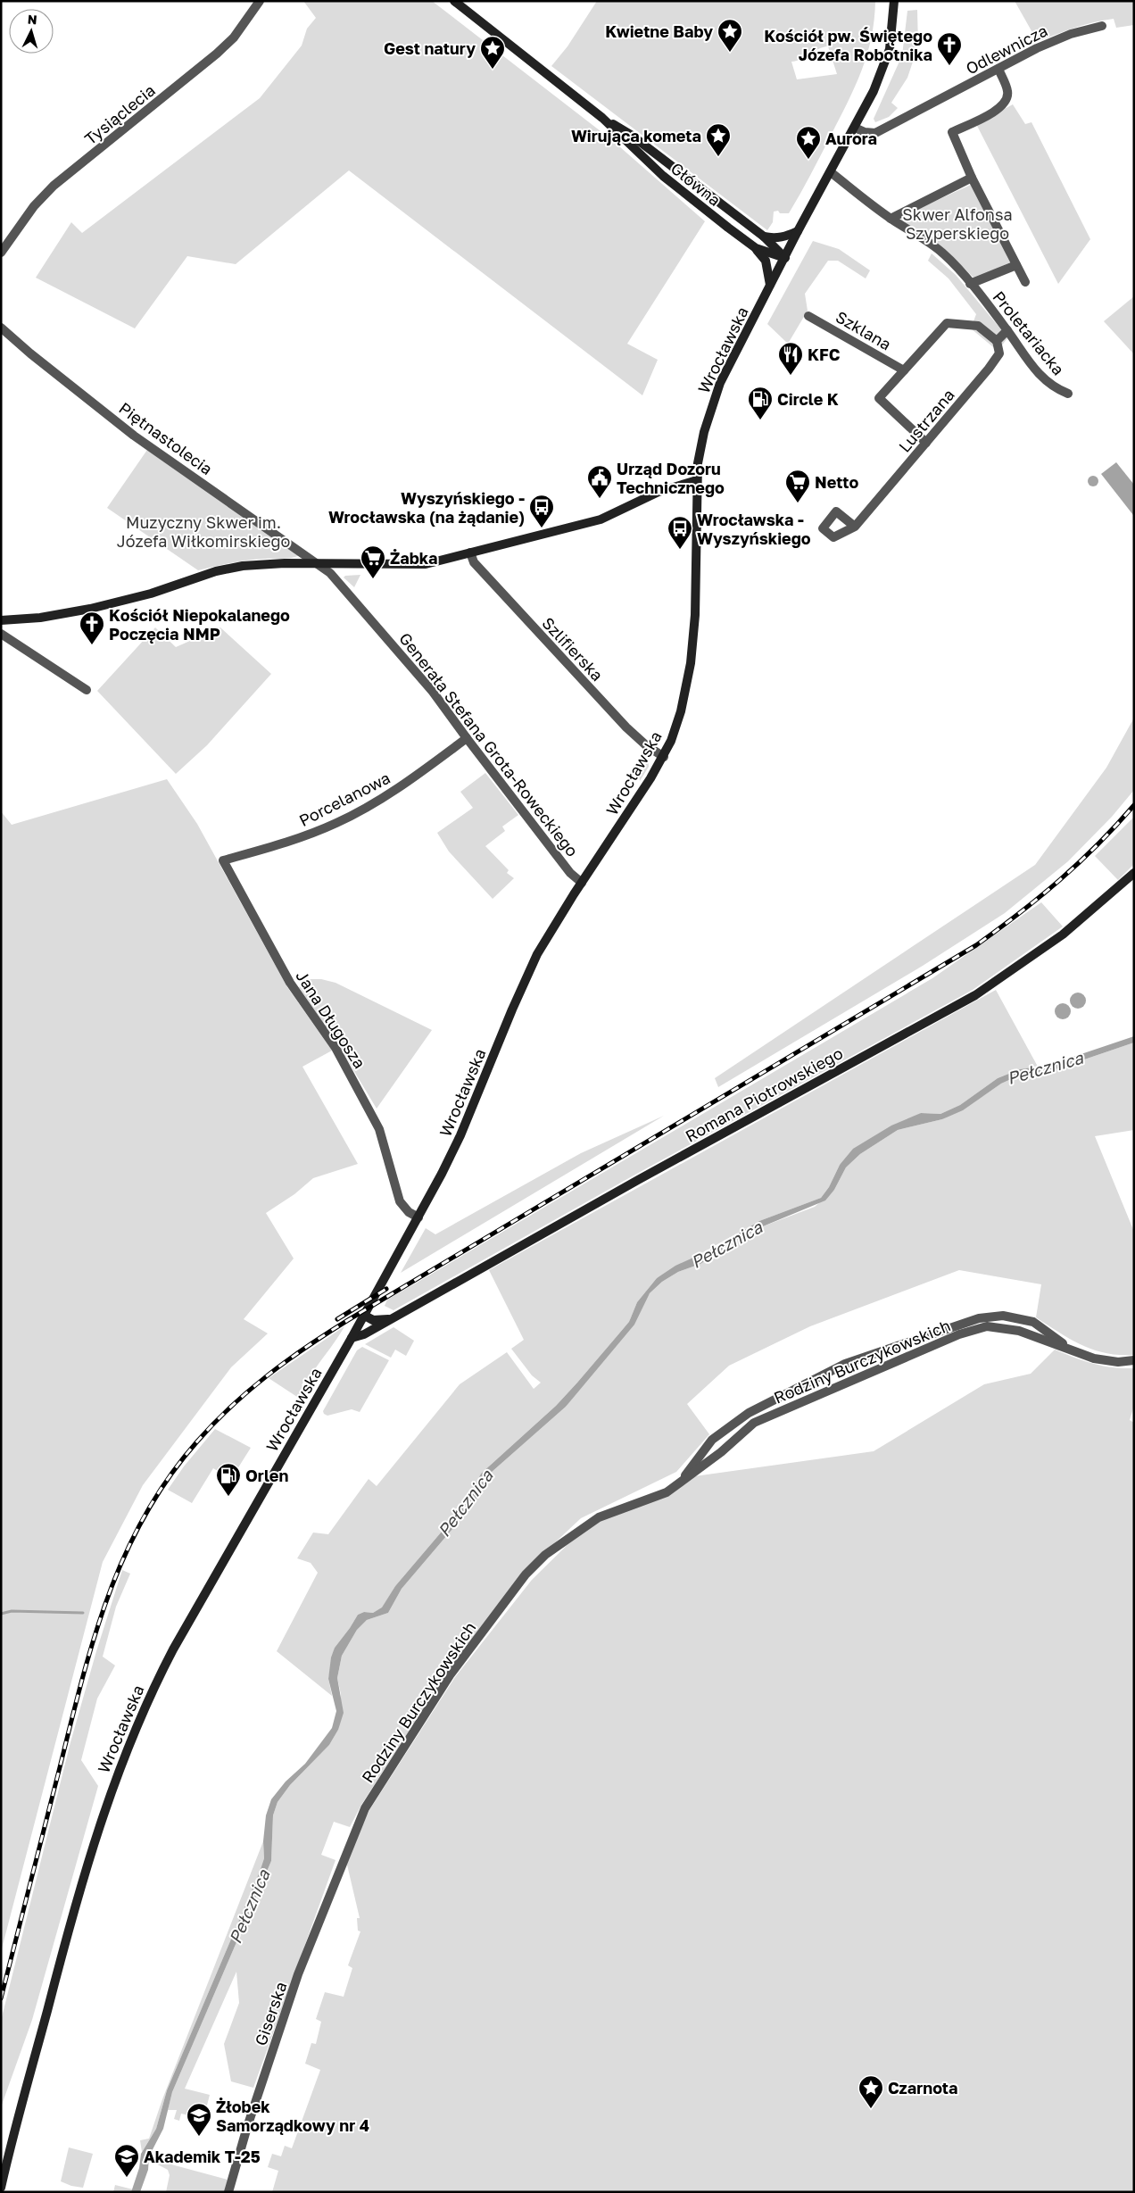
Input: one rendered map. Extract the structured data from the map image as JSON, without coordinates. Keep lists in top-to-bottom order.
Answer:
{
  "streets": {
    "street": [
      "Odlewnicza",
      "Tysiąclecia",
      "Główna",
      "Szklana",
      "Proletariacka",
      "Wrocławska",
      "Lustrzana",
      "Piętnastolecia",
      "Szlifierska",
      "Generała Stefana Grota-Roweckiego",
      "Porcelanowa",
      "Jana Długosza",
      "Romana Piotrowskiego",
      "Rodziny Burczykowskich",
      "Giserska"
    ]
  },
  "crossings": [
    ["Odlewnicza", "Proletariacka"],
    ["Odlewnicza", "Wrocławska"],
    ["Główna", "Wrocławska"],
    ["Proletariacka", "Wrocławska"],
    ["Wrocławska", "Szlifierska"],
    ["Wrocławska", "Generała Stefana Grota-Roweckiego"],
    ["Wrocławska", "Jana Długosza"],
    ["Wrocławska", "Romana Piotrowskiego"],
    ["Piętnastolecia", "Generała Stefana Grota-Roweckiego"],
    ["Generała Stefana Grota-Roweckiego", "Porcelanowa"],
    ["Porcelanowa", "Jana Długosza"],
    ["Rodziny Burczykowskich", "Giserska"]
  ],
  "water": ["Pełcznica"],
  "parks": ["Skwer Alfonsa Szyperskiego", "Muzyczny Skwer im. Józefa Wiłkomirskiego"],
  "places": {
    "place": [
      "Kwietne Baby",
      "Gest natury",
      "Wirująca kometa",
      "Aurora",
      "Czarnota"
    ],
    "church": ["Kościół pw. Świętego Józefa Robotnika", "Kościół Niepokalanego Poczęcia NMP"],
    "restaurant": ["KFC"],
    "fuel station": ["Circle K", "Orlen"],
    "public building": ["Urząd Dozoru Technicznego"],
    "supermarket": ["Netto", "Żabka"],
    "bus stop": ["Wyszyńskiego - Wrocławska (na żądanie)", "Wrocławska - Wyszyńskiego"],
    "school or university": ["Żłobek Samorządkowy nr 4", "Akademik T-25"]
  },
  "north": "top"
}
